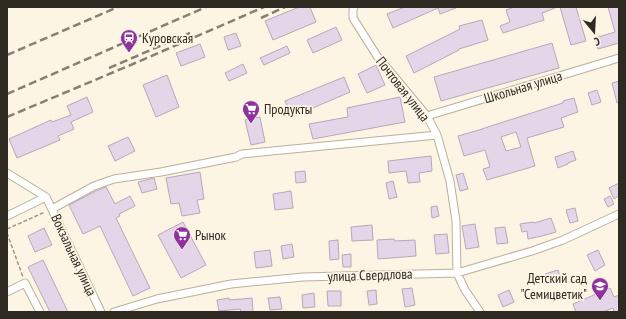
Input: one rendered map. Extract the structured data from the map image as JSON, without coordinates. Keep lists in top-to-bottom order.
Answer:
{
  "streets": {
    "street": [
      "Школьная улица",
      "Почтовая улица",
      "Вокзальная улица",
      "улица Свердлова"
    ]
  },
  "crossings": [
    ["Школьная улица", "Почтовая улица"],
    ["Почтовая улица", "улица Свердлова"]
  ],
  "places": {
    "station": ["Куровская"],
    "supermarket": ["Продукты", "Рынок"],
    "school or university": ["Детский сад \"Семицветик\""]
  },
  "north": "bottom"
}
